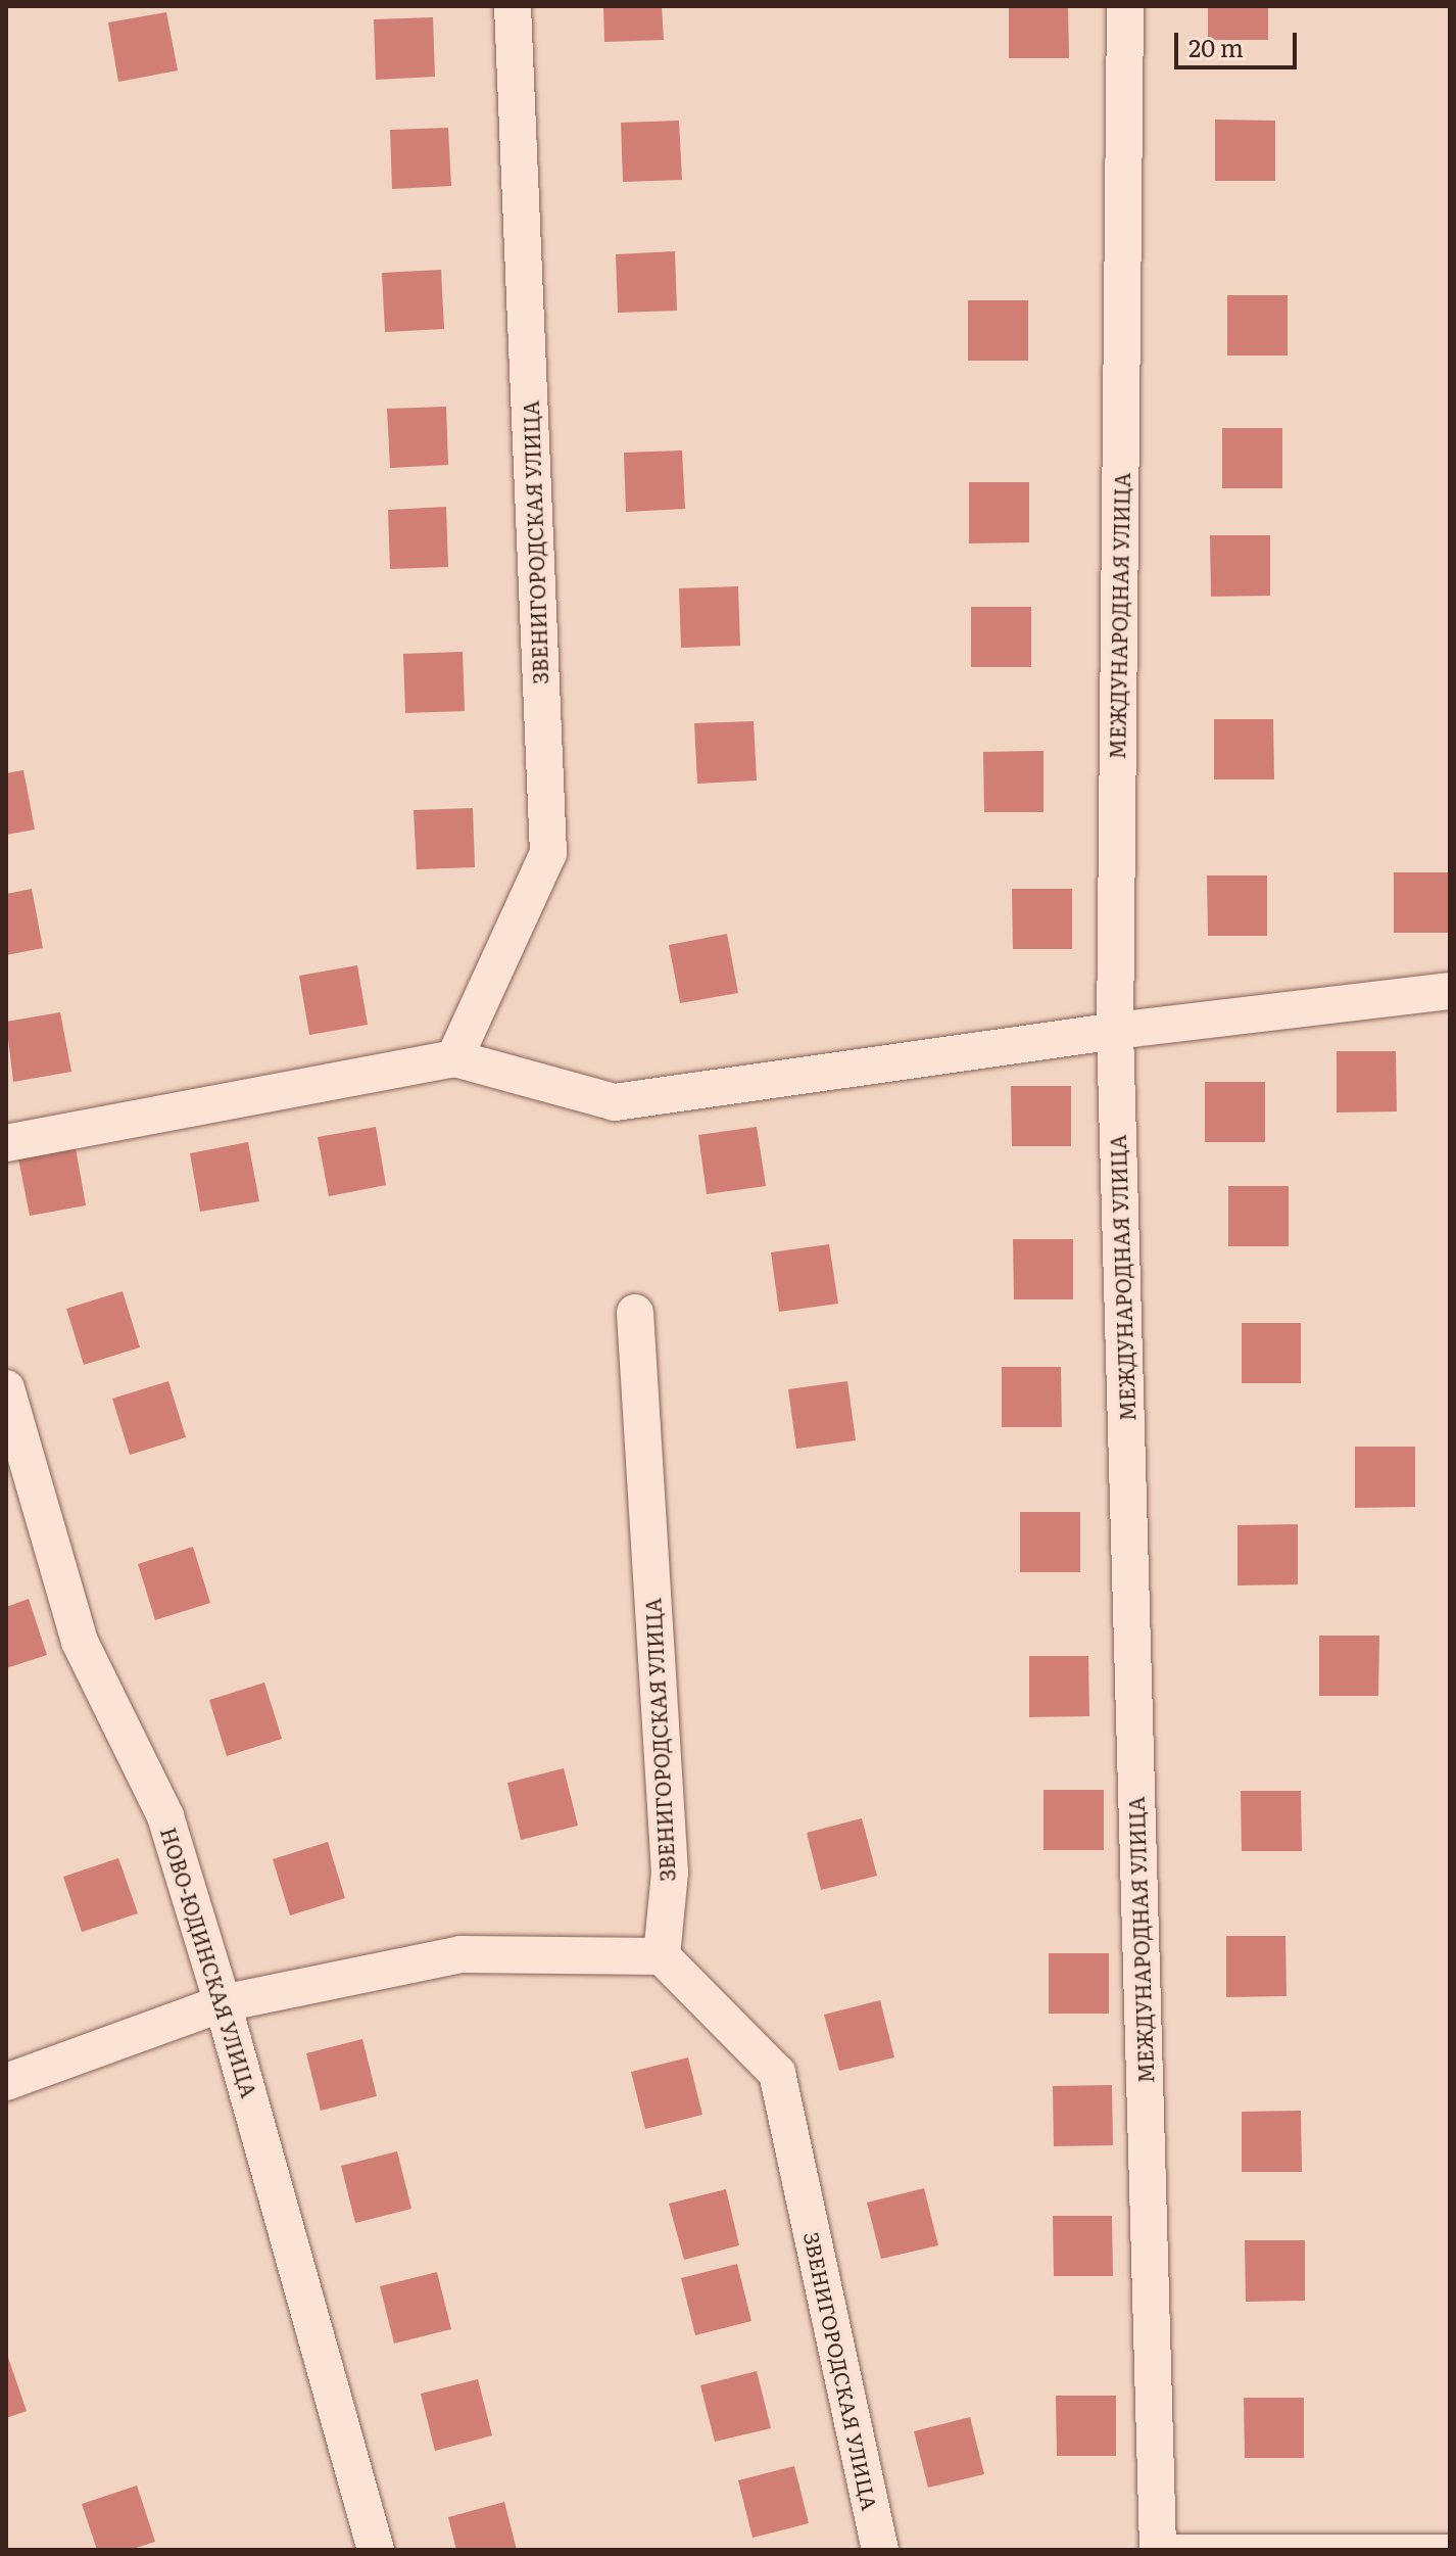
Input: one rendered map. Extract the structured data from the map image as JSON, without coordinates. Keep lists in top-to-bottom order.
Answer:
{
  "streets": {
    "street": ["ЗВЕНИГОРОДСКАЯ УЛИЦА", "МЕЖДУНАРОДНАЯ УЛИЦА", "НОВО-ЮДИНСКАЯ УЛИЦА"]
  },
  "scale_bar": "20 m"
}
